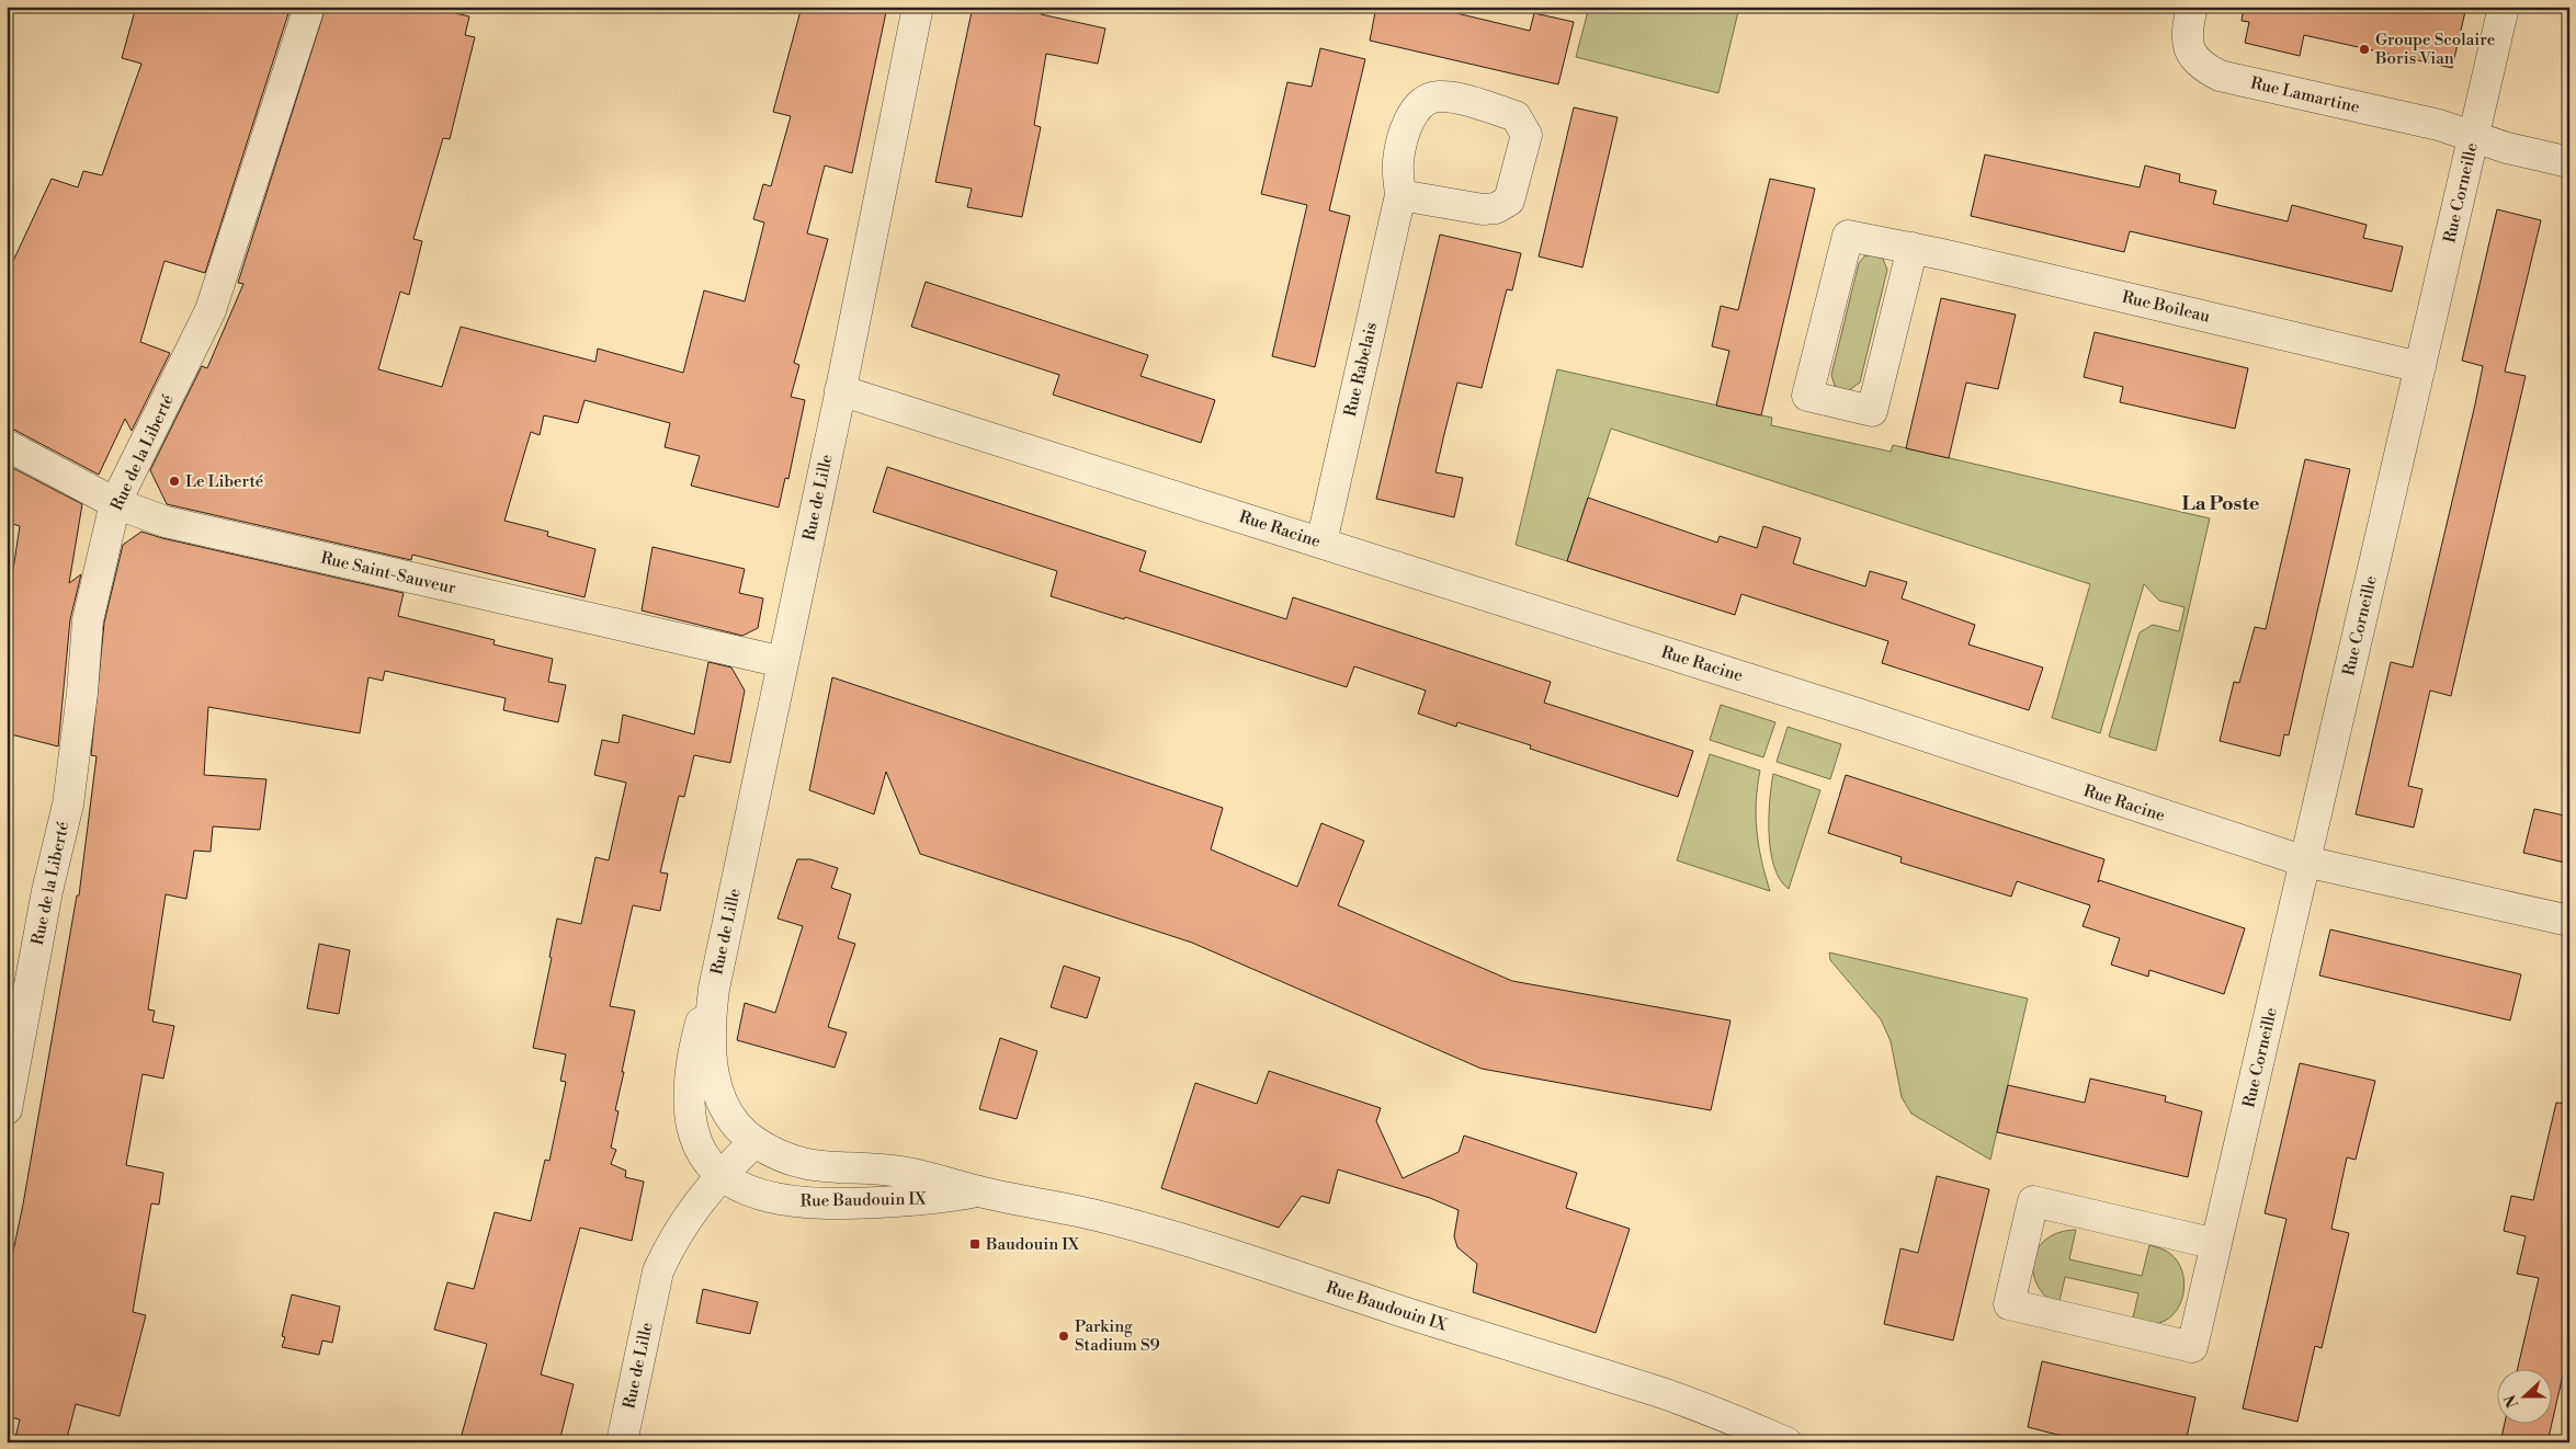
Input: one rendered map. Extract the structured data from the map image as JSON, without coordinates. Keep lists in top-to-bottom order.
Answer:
{
  "streets": {
    "street": [
      "Rue Lamartine",
      "Rue Corneille",
      "Rue Boileau",
      "Rue Rabelais",
      "Rue de la Liberté",
      "Rue de Lille",
      "Rue Racine",
      "Rue Saint-Sauveur",
      "Rue Baudouin IX"
    ]
  },
  "crossings": [
    ["Rue Lamartine", "Rue Corneille"],
    ["Rue Corneille", "Rue Boileau"],
    ["Rue Corneille", "Rue Racine"],
    ["Rue Rabelais", "Rue Racine"],
    ["Rue de la Liberté", "Rue Saint-Sauveur"],
    ["Rue de Lille", "Rue Racine"],
    ["Rue de Lille", "Rue Saint-Sauveur"],
    ["Rue de Lille", "Rue Baudouin IX"]
  ],
  "districts": ["La Poste"],
  "places": {
    "other": ["Groupe Scolaire Boris Vian", "Le Liberté", "Parking Stadium S9"],
    "transit": ["Baudouin IX"]
  },
  "north": "left"
}
